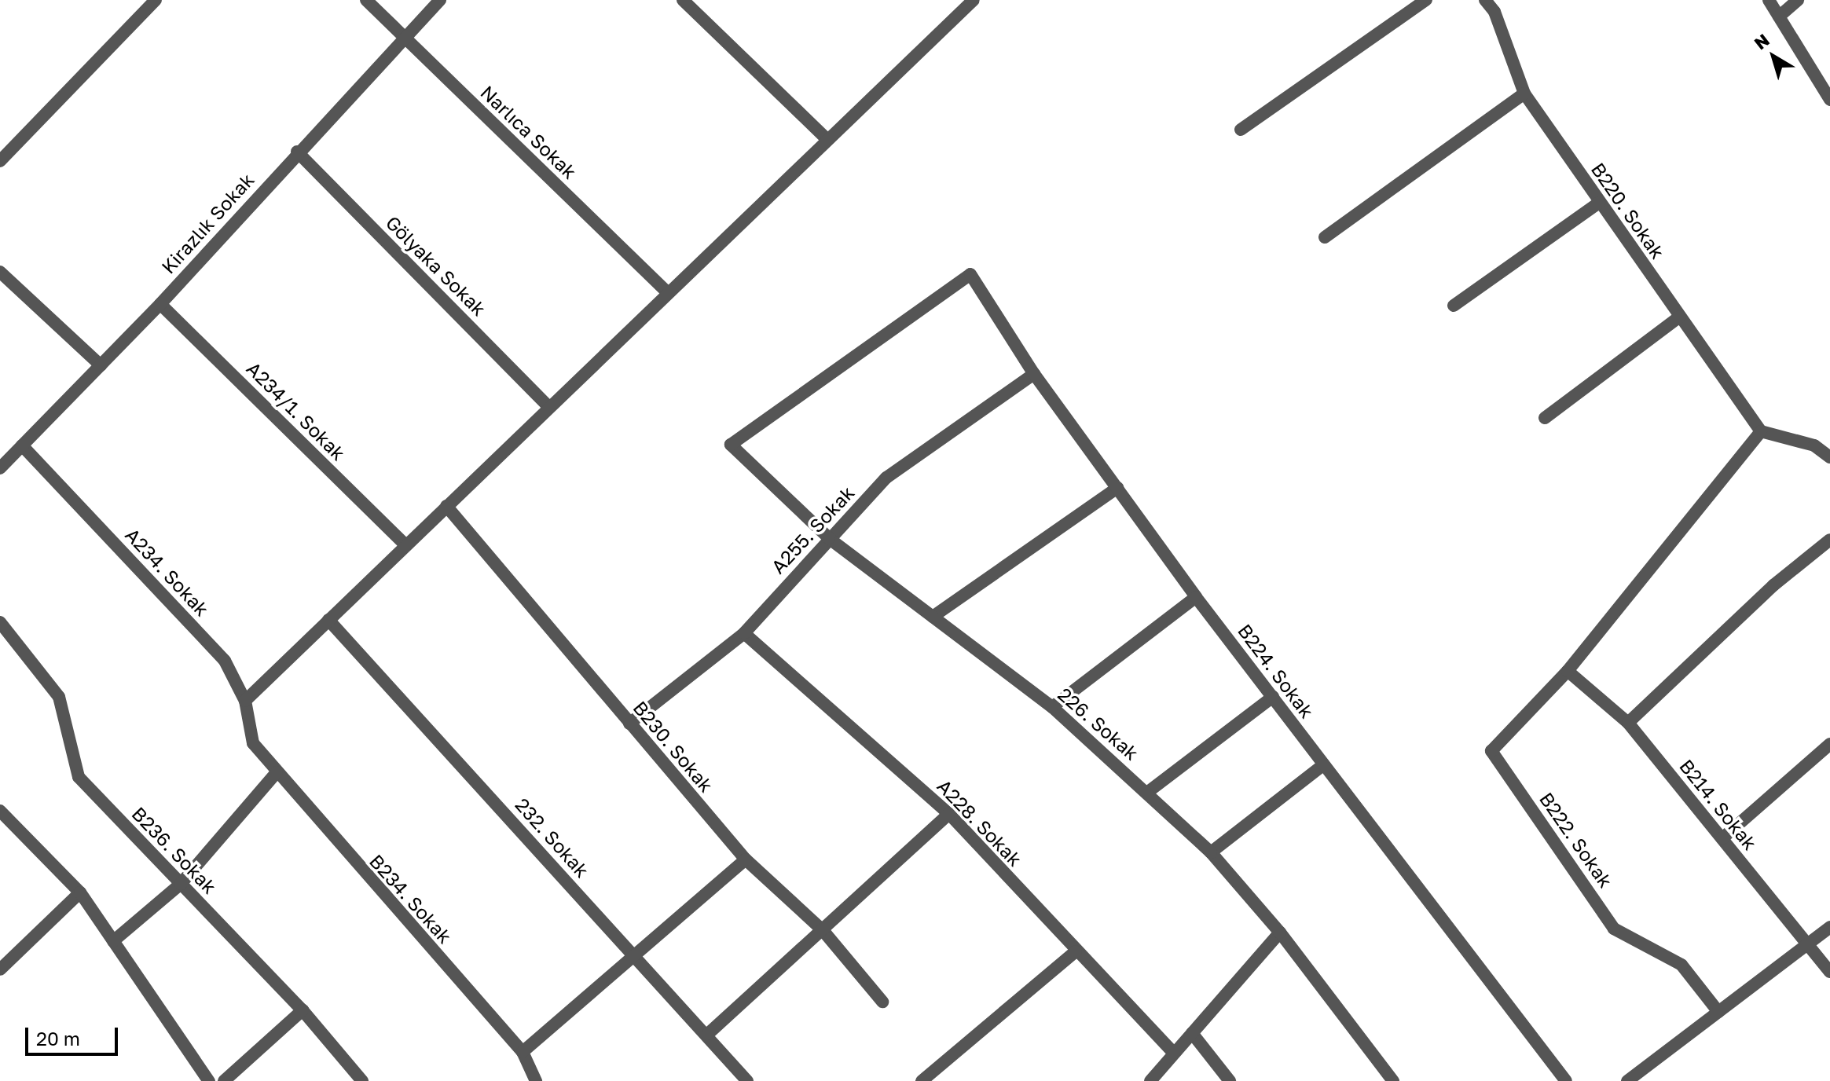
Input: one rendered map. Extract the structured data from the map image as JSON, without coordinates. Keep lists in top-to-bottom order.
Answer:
{
  "streets": {
    "street": [
      "Narlıca Sokak",
      "B220. Sokak",
      "Kirazlık Sokak",
      "Gölyaka Sokak",
      "A234/1. Sokak",
      "A255. Sokak",
      "A234. Sokak",
      "B224. Sokak",
      "226. Sokak",
      "B230. Sokak",
      "B214. Sokak",
      "A228. Sokak",
      "232. Sokak",
      "B222. Sokak",
      "B236. Sokak",
      "B234. Sokak"
    ]
  },
  "crossings": [
    ["Narlıca Sokak", "Kirazlık Sokak"],
    ["Kirazlık Sokak", "Gölyaka Sokak"],
    ["Kirazlık Sokak", "A234/1. Sokak"],
    ["Kirazlık Sokak", "A234. Sokak"],
    ["A255. Sokak", "B224. Sokak"],
    ["A255. Sokak", "226. Sokak"],
    ["A255. Sokak", "B230. Sokak"],
    ["A255. Sokak", "A228. Sokak"],
    ["A234. Sokak", "B234. Sokak"],
    ["B224. Sokak", "226. Sokak"],
    ["B214. Sokak", "B222. Sokak"]
  ],
  "scale_bar": "20 m",
  "north": "top left"
}
